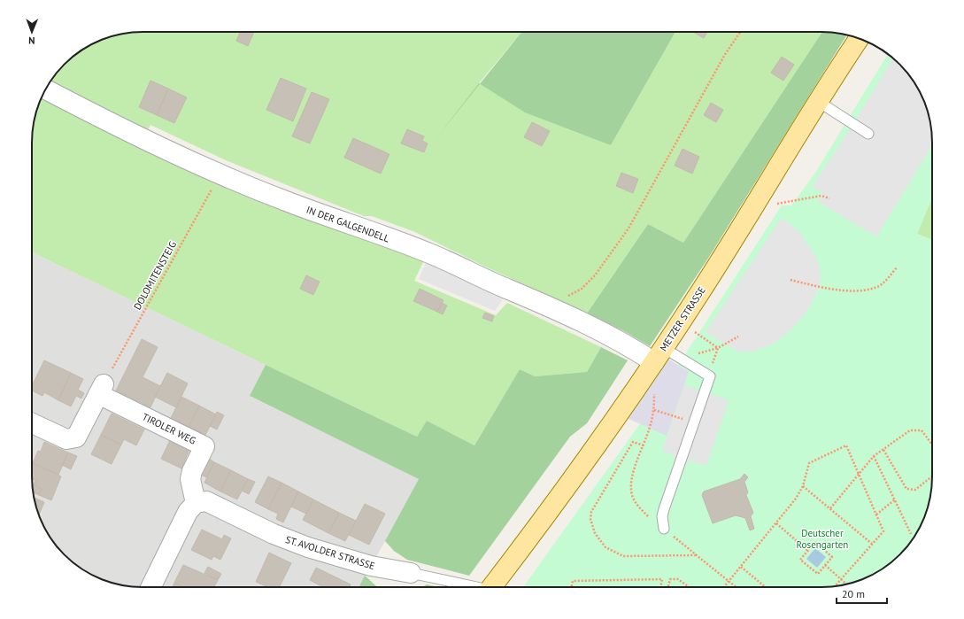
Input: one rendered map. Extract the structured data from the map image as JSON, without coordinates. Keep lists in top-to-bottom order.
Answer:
{
  "streets": {
    "main road": ["METZER STRASSE"],
    "street": ["IN DER GALGENDELL", "TIROLER WEG", "ST. AVOLDER STRASSE"],
    "path": ["DOLOMITENSTEIG"]
  },
  "crossings": [
    ["IN DER GALGENDELL", "DOLOMITENSTEIG"],
    ["IN DER GALGENDELL", "METZER STRASSE"],
    ["DOLOMITENSTEIG", "TIROLER WEG"],
    ["TIROLER WEG", "ST. AVOLDER STRASSE"]
  ],
  "parks": ["Deutscher Rosengarten"],
  "scale_bar": "20 m",
  "north": "bottom"
}
